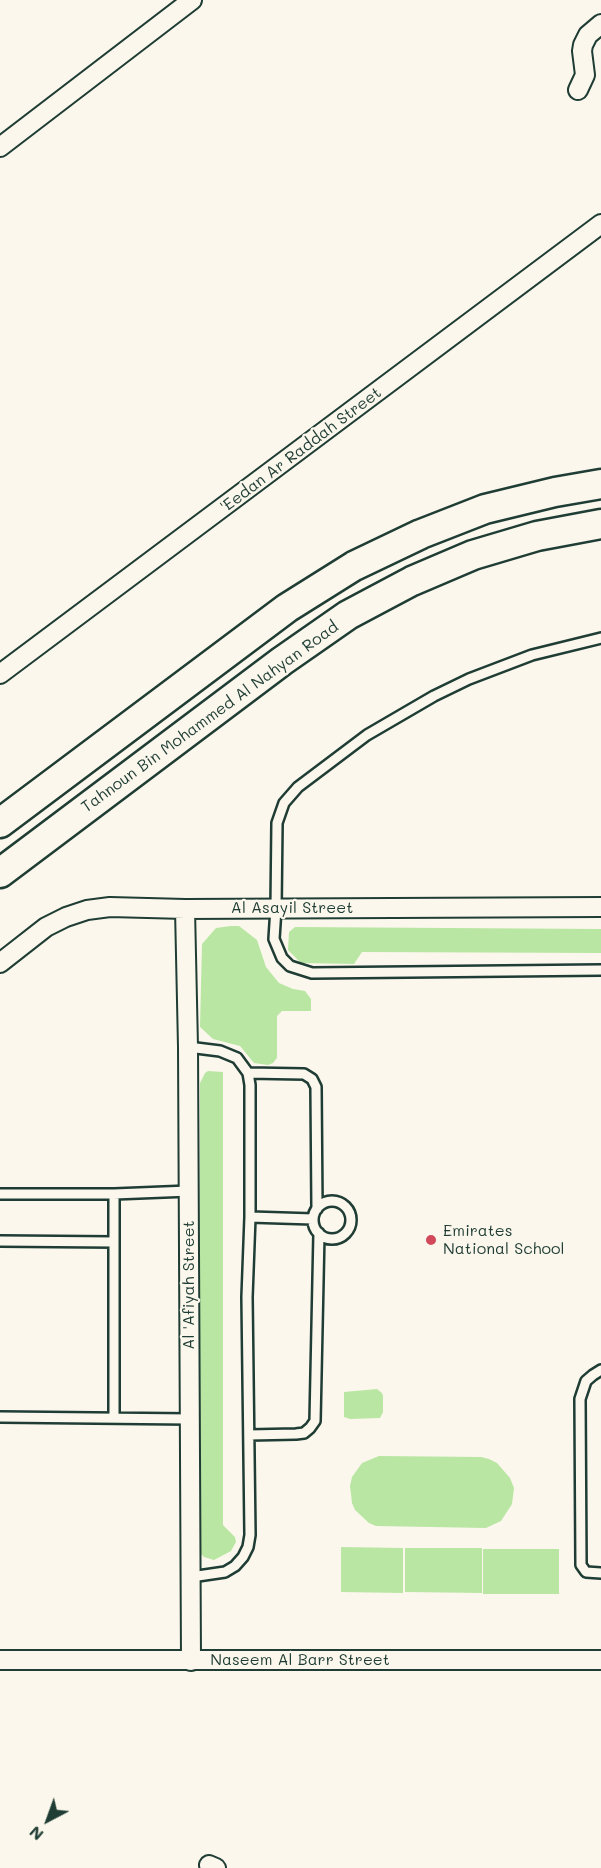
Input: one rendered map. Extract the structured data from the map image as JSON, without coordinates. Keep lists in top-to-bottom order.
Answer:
{
  "streets": {
    "main road": ["Tahnoun Bin Mohammed Al Nahyan Road"],
    "street": [
      "'Eedan Ar Raddah Street",
      "Al Asayil Street",
      "Al 'Afiyah Street",
      "Naseem Al Barr Street"
    ]
  },
  "crossings": [
    ["Al Asayil Street", "Al 'Afiyah Street"],
    ["Al 'Afiyah Street", "Naseem Al Barr Street"]
  ],
  "places": ["Emirates National School"],
  "north": "bottom left"
}
